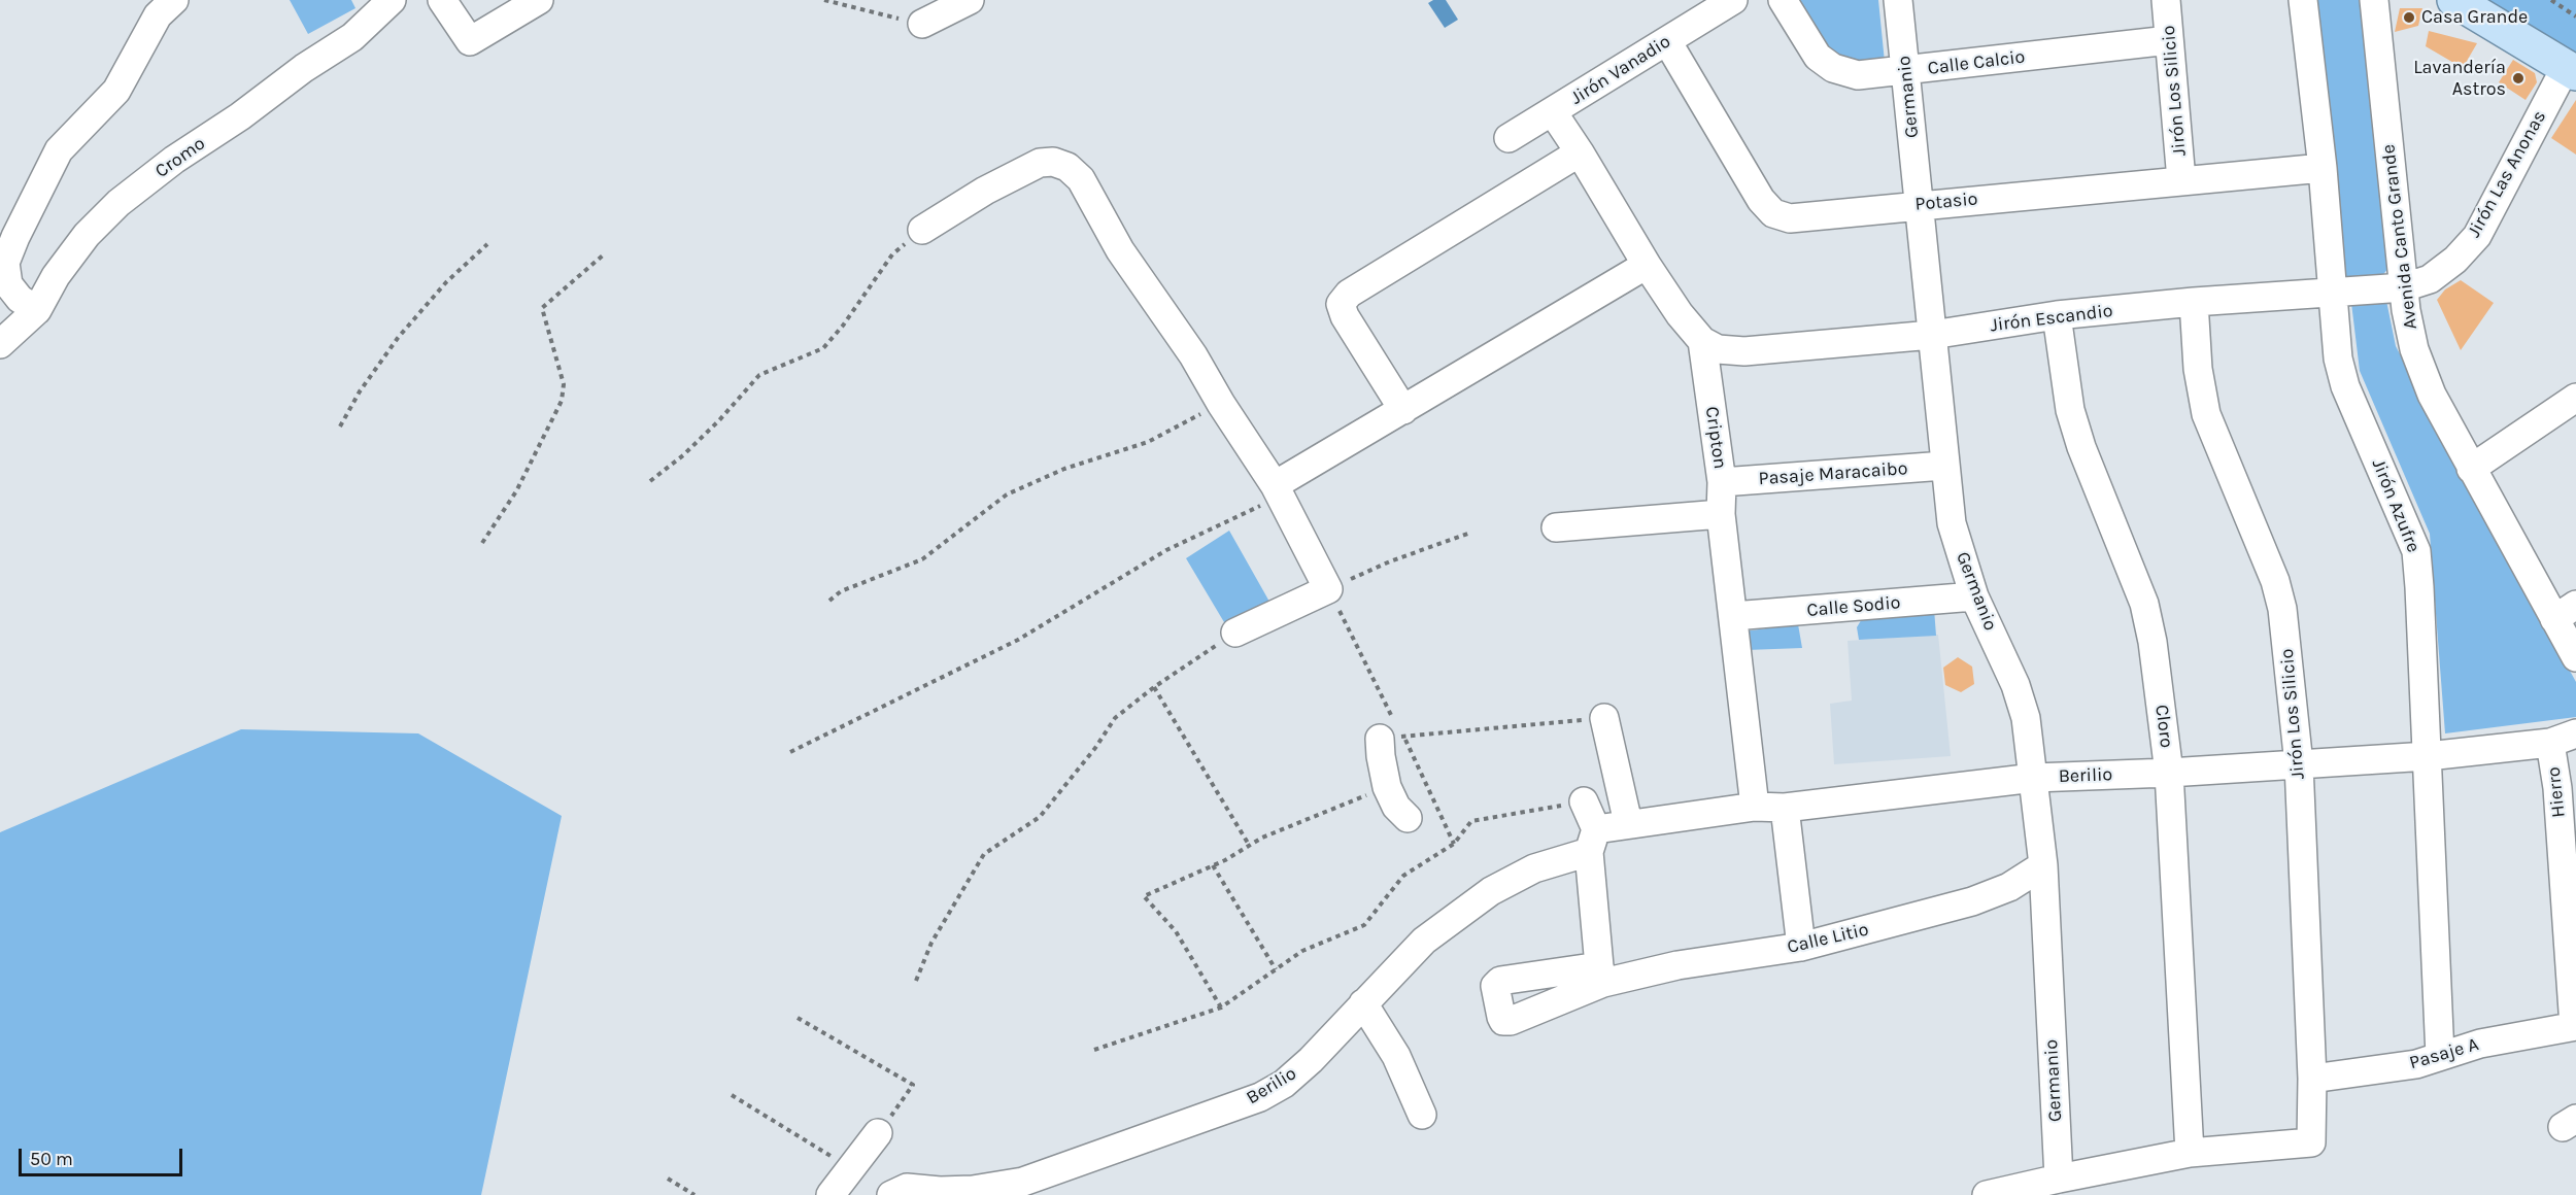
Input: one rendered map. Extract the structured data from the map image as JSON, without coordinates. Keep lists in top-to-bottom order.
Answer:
{
  "streets": {
    "street": [
      "Calle Calcio",
      "Jirón Vanadio",
      "Jirón Los Silicio",
      "Germanio",
      "Cromo",
      "Jirón Las Anonas",
      "Potasio",
      "Avenida Canto Grande",
      "Jirón Escandio",
      "Cripton",
      "Pasaje Maracaibo",
      "Jirón Azufre",
      "Calle Sodio",
      "Cloro",
      "Berilio",
      "Hierro",
      "Calle Litio",
      "Pasaje A"
    ]
  },
  "crossings": [
    ["Calle Calcio", "Jirón Los Silicio"],
    ["Calle Calcio", "Germanio"],
    ["Jirón Vanadio", "Potasio"],
    ["Jirón Los Silicio", "Potasio"],
    ["Jirón Los Silicio", "Jirón Escandio"],
    ["Jirón Los Silicio", "Cloro"],
    ["Jirón Los Silicio", "Berilio"],
    ["Jirón Los Silicio", "Pasaje A"],
    ["Germanio", "Potasio"],
    ["Germanio", "Jirón Escandio"],
    ["Germanio", "Pasaje Maracaibo"],
    ["Germanio", "Calle Sodio"],
    ["Germanio", "Berilio"],
    ["Germanio", "Calle Litio"],
    ["Jirón Las Anonas", "Avenida Canto Grande"],
    ["Jirón Las Anonas", "Jirón Escandio"],
    ["Potasio", "Jirón Azufre"],
    ["Avenida Canto Grande", "Jirón Escandio"],
    ["Jirón Escandio", "Cripton"],
    ["Jirón Escandio", "Jirón Azufre"],
    ["Jirón Escandio", "Cloro"],
    ["Cripton", "Pasaje Maracaibo"],
    ["Cripton", "Calle Sodio"],
    ["Cripton", "Berilio"],
    ["Jirón Azufre", "Berilio"],
    ["Jirón Azufre", "Pasaje A"],
    ["Cloro", "Berilio"],
    ["Berilio", "Hierro"],
    ["Berilio", "Calle Litio"],
    ["Hierro", "Pasaje A"]
  ],
  "places": ["Casa Grande", "Lavandería Astros"],
  "scale_bar": "50 m"
}
